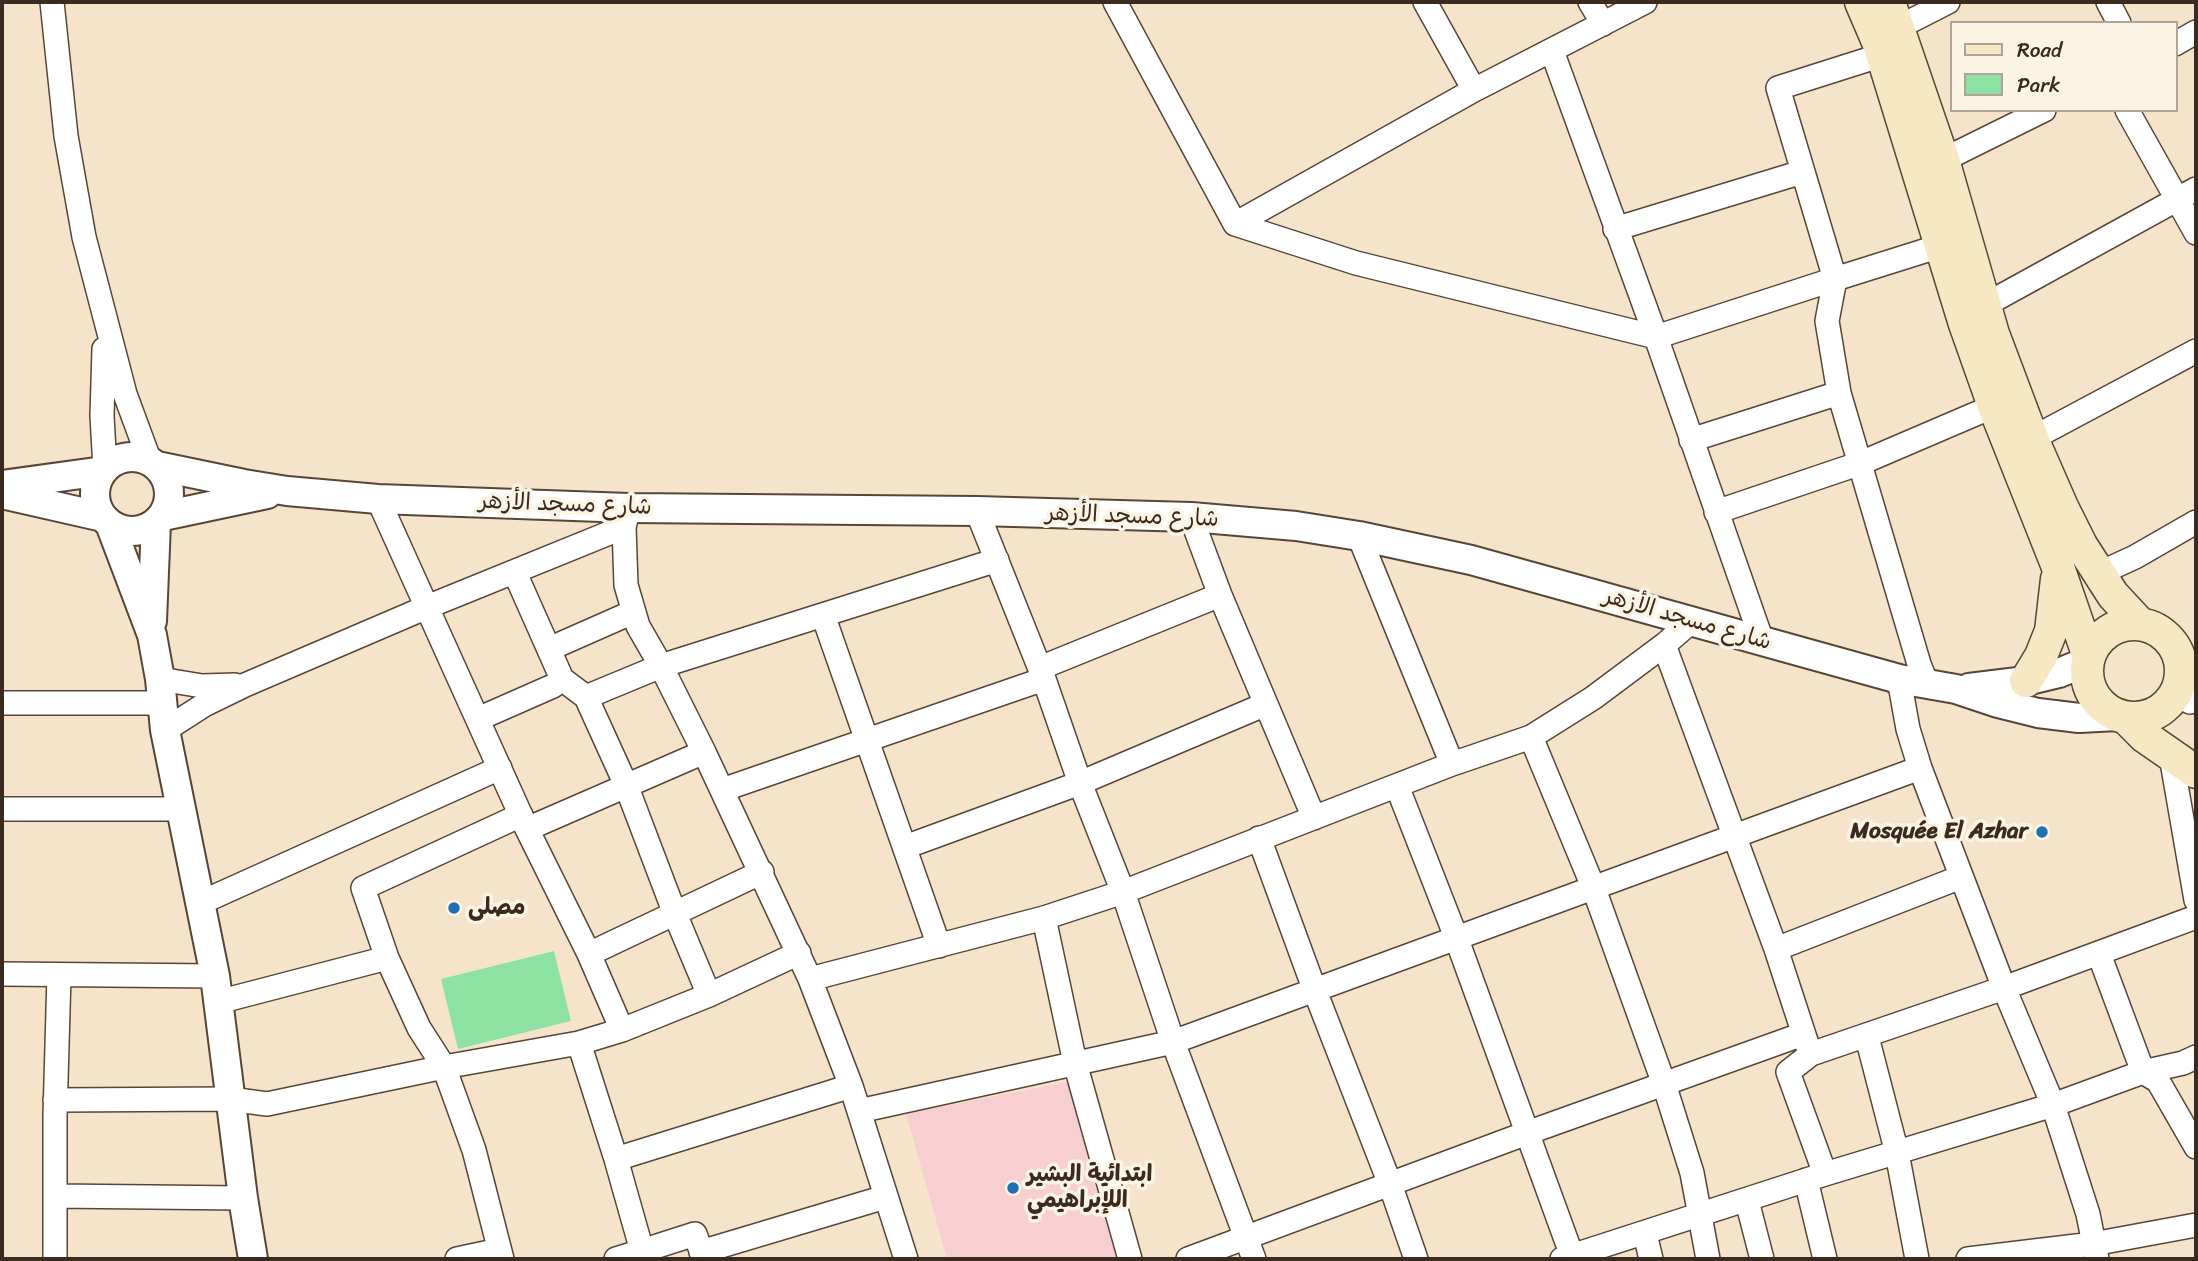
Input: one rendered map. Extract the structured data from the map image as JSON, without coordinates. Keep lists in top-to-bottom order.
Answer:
{
  "streets": {
    "street": ["شارع مسجد الأزهر"]
  },
  "places": ["Mosquée El Azhar", "مصلى", "ابتدائية البشير اللإبراهيمي"],
  "legend": ["Road", "Park"]
}
